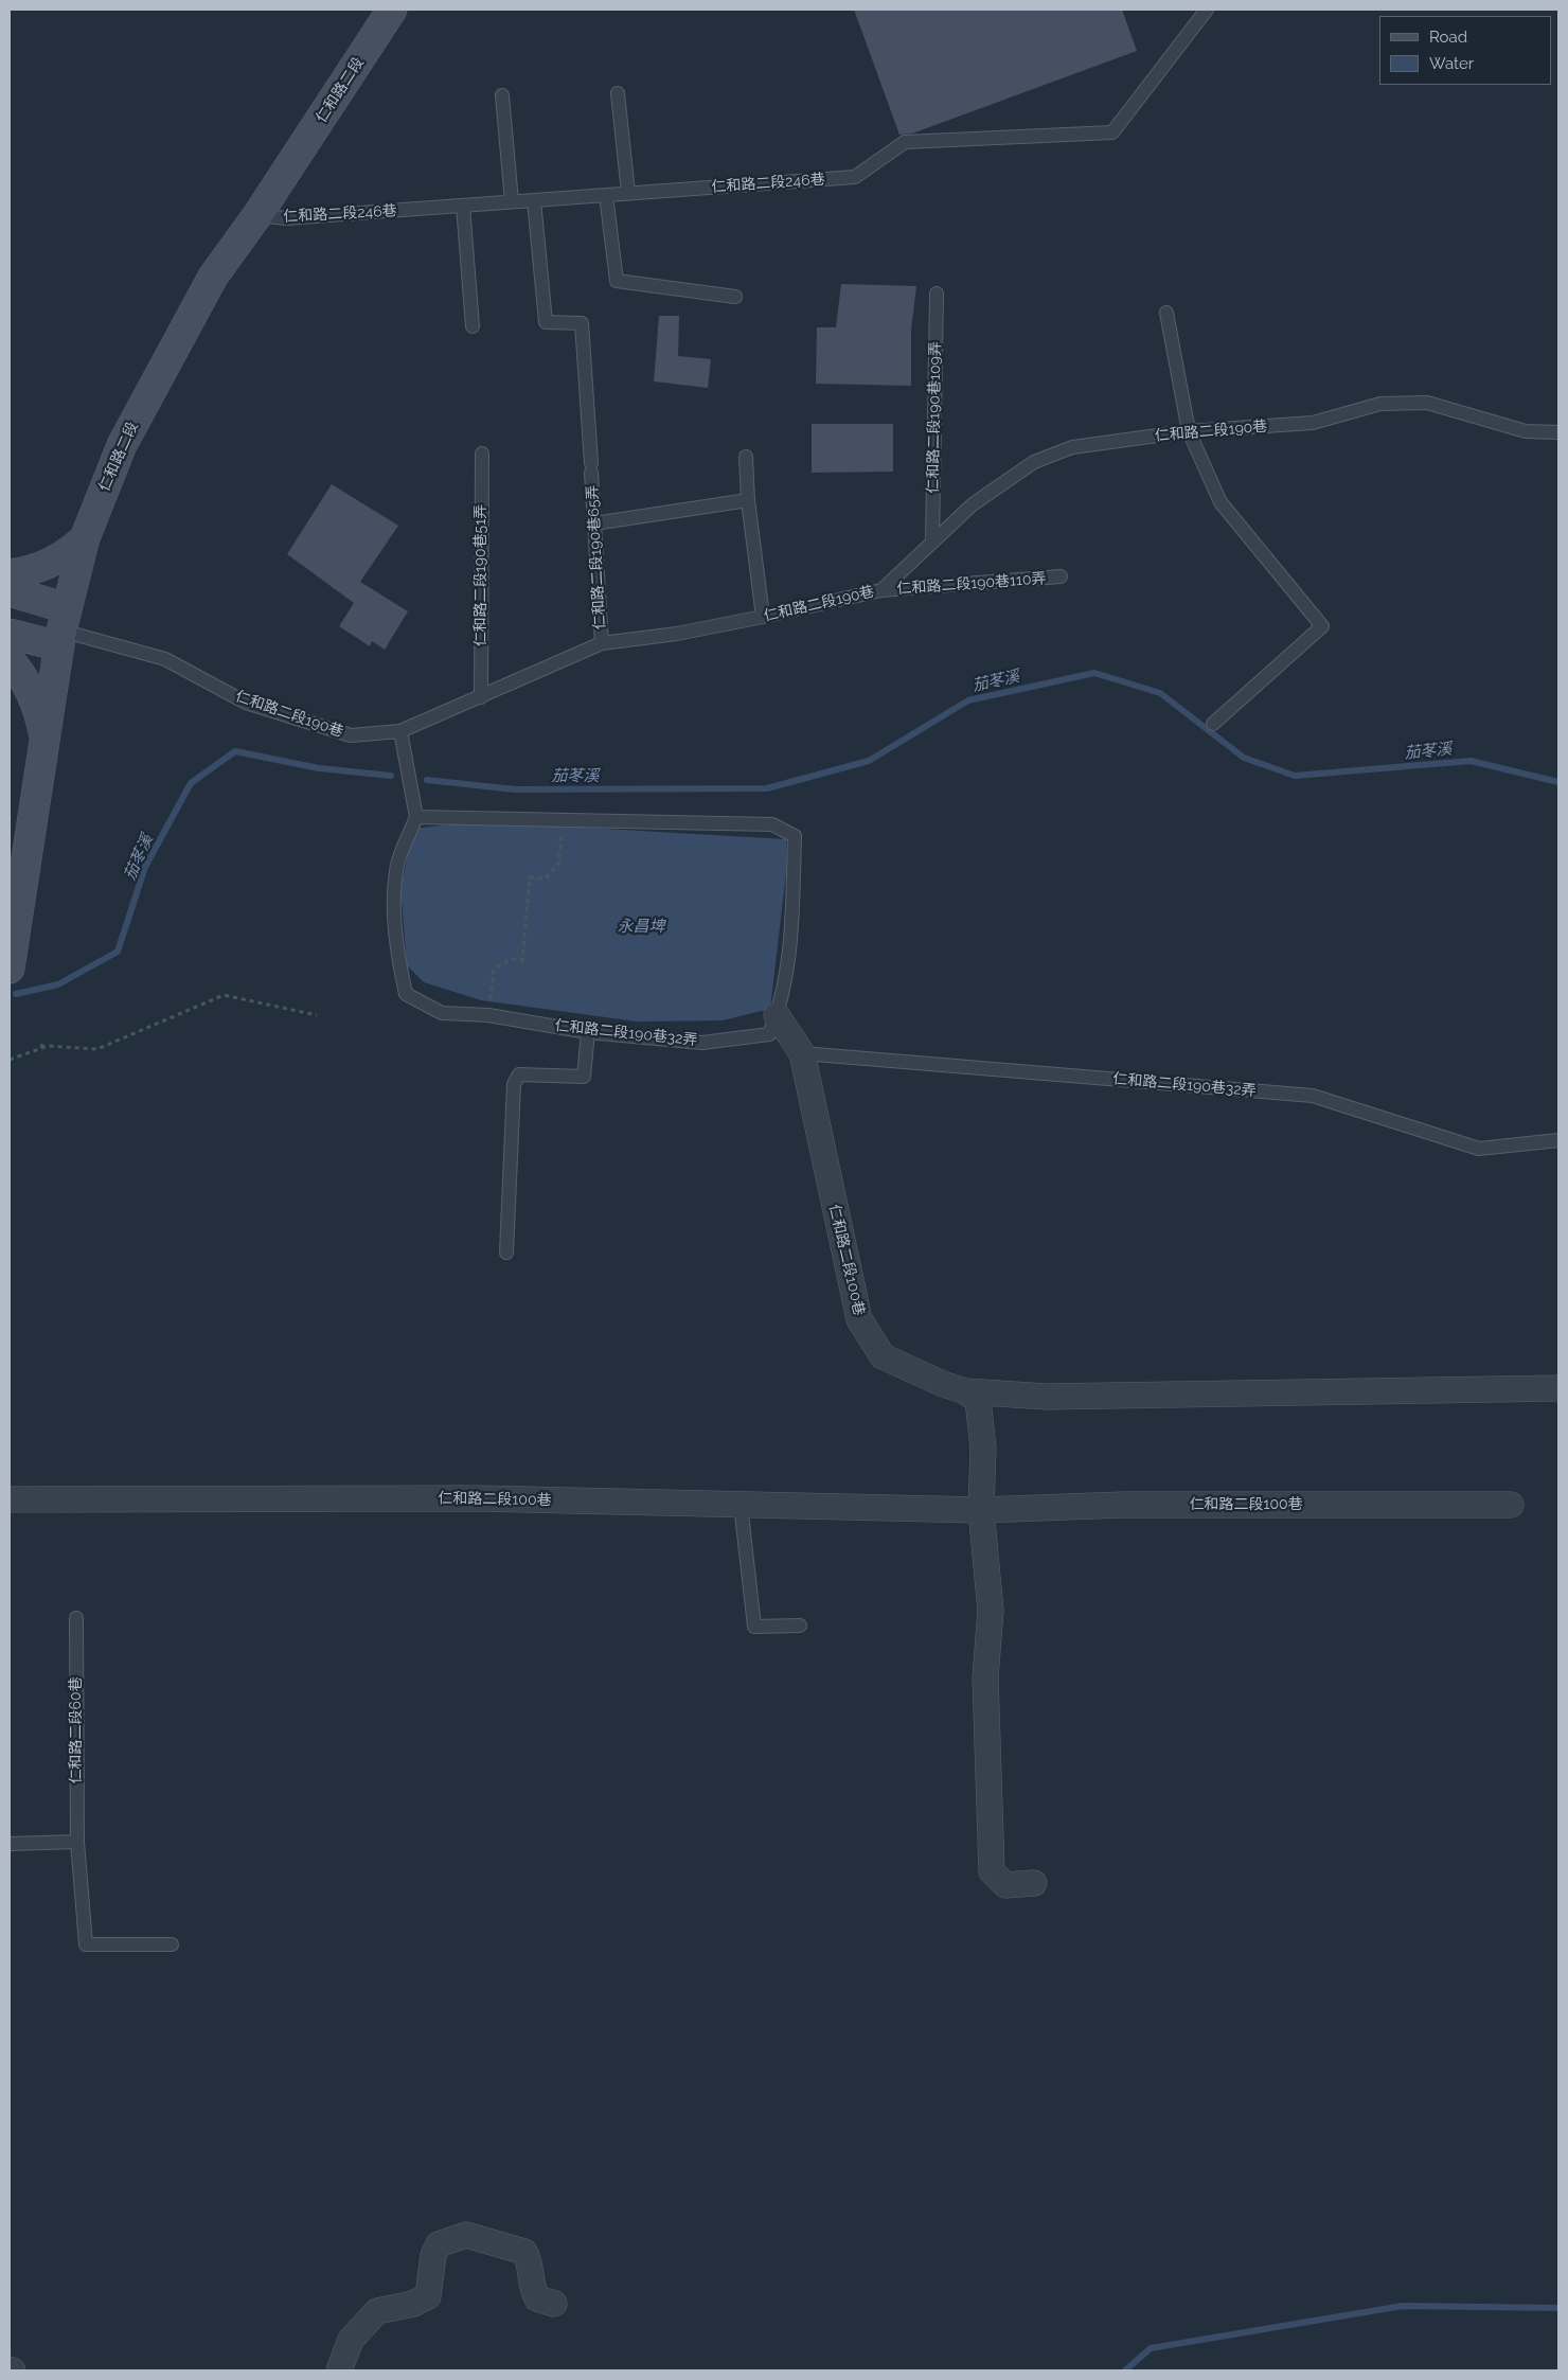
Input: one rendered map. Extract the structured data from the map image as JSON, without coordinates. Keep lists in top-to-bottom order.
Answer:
{
  "streets": {
    "main road": ["仁和路二段"],
    "street": ["仁和路二段100巷"],
    "lane": [
      "仁和路二段246巷",
      "仁和路二段190巷109弄",
      "仁和路二段190巷",
      "仁和路二段190巷65弄",
      "仁和路二段190巷51弄",
      "仁和路二段190巷110弄",
      "仁和路二段190巷32弄",
      "仁和路二段60巷"
    ]
  },
  "crossings": [
    ["仁和路二段", "仁和路二段246巷"],
    ["仁和路二段", "仁和路二段190巷"],
    ["仁和路二段246巷", "仁和路二段190巷65弄"],
    ["仁和路二段190巷109弄", "仁和路二段190巷"],
    ["仁和路二段190巷", "仁和路二段190巷65弄"],
    ["仁和路二段190巷", "仁和路二段190巷51弄"],
    ["仁和路二段190巷", "仁和路二段190巷110弄"],
    ["仁和路二段190巷32弄", "仁和路二段100巷"]
  ],
  "water": ["茄苳溪", "永昌埤"],
  "legend": ["Road", "Water"]
}
